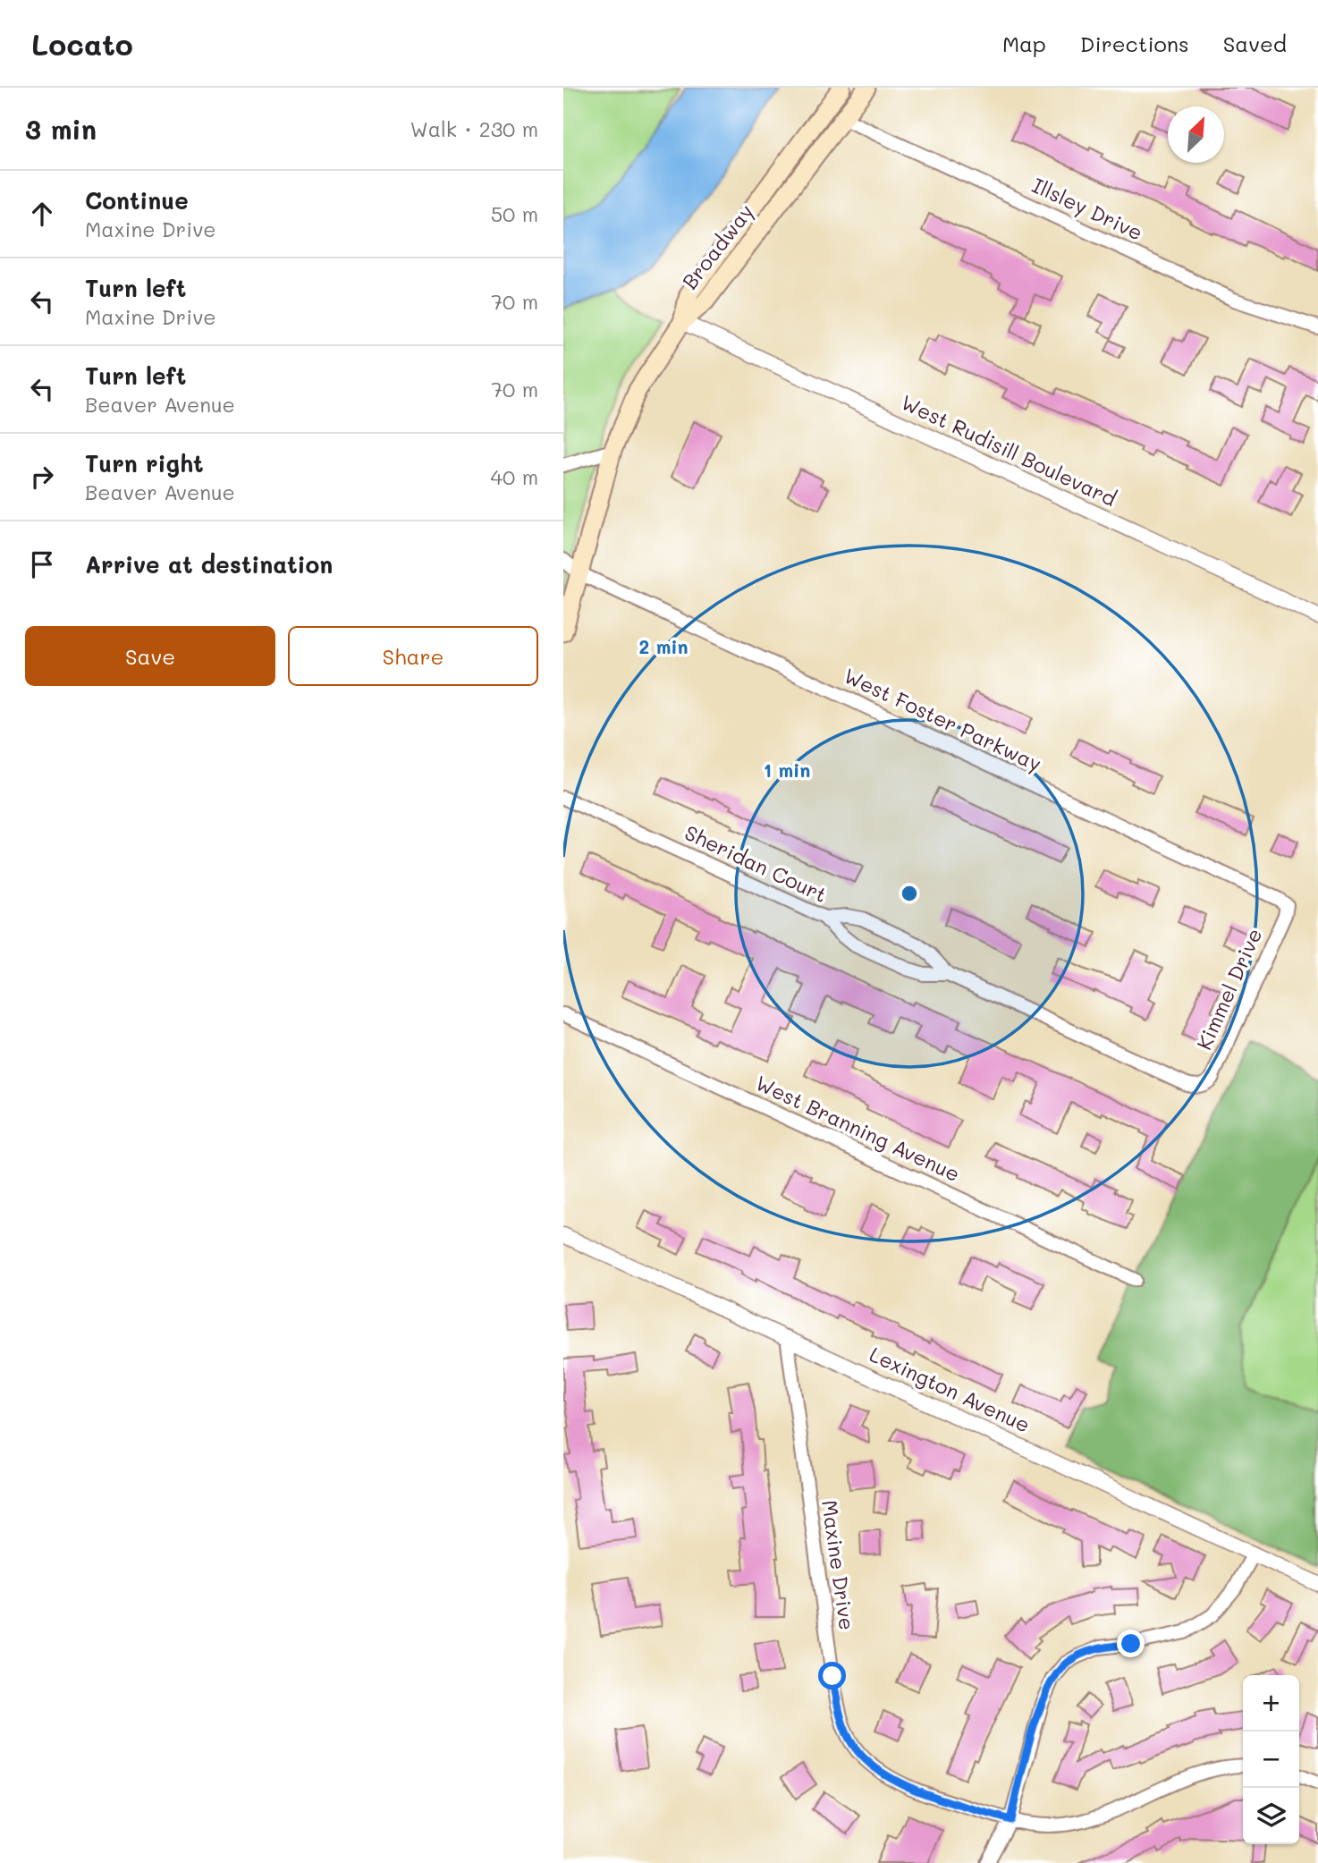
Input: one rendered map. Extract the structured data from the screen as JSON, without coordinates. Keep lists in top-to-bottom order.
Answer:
{
  "streets": {
    "main road": ["Broadway"],
    "street": [
      "Illsley Drive",
      "West Rudisill Boulevard",
      "West Foster Parkway",
      "Sheridan Court",
      "Kimmel Drive",
      "West Branning Avenue",
      "Lexington Avenue",
      "Maxine Drive"
    ]
  },
  "crossings": [
    ["Illsley Drive", "Broadway"],
    ["Broadway", "West Rudisill Boulevard"],
    ["West Foster Parkway", "Kimmel Drive"],
    ["Sheridan Court", "Kimmel Drive"],
    ["Lexington Avenue", "Maxine Drive"]
  ],
  "north": "top right",
  "page": {
    "header": "Locato",
    "nav": ["Map", "Directions", "Saved"],
    "heading": ["3 min", "Walk · 230 m"],
    "list": [
      ["Continue", "Maxine Drive", "50 m"],
      ["Turn left", "Maxine Drive", "70 m"],
      ["Turn left", "Beaver Avenue", "70 m"],
      ["Turn right", "Beaver Avenue", "40 m"],
      "Arrive at destination"
    ],
    "buttons": ["Save", "Share"],
    "map_buttons": ["+", "−"]
  },
  "rings": ["2 min", "1 min"]
}
